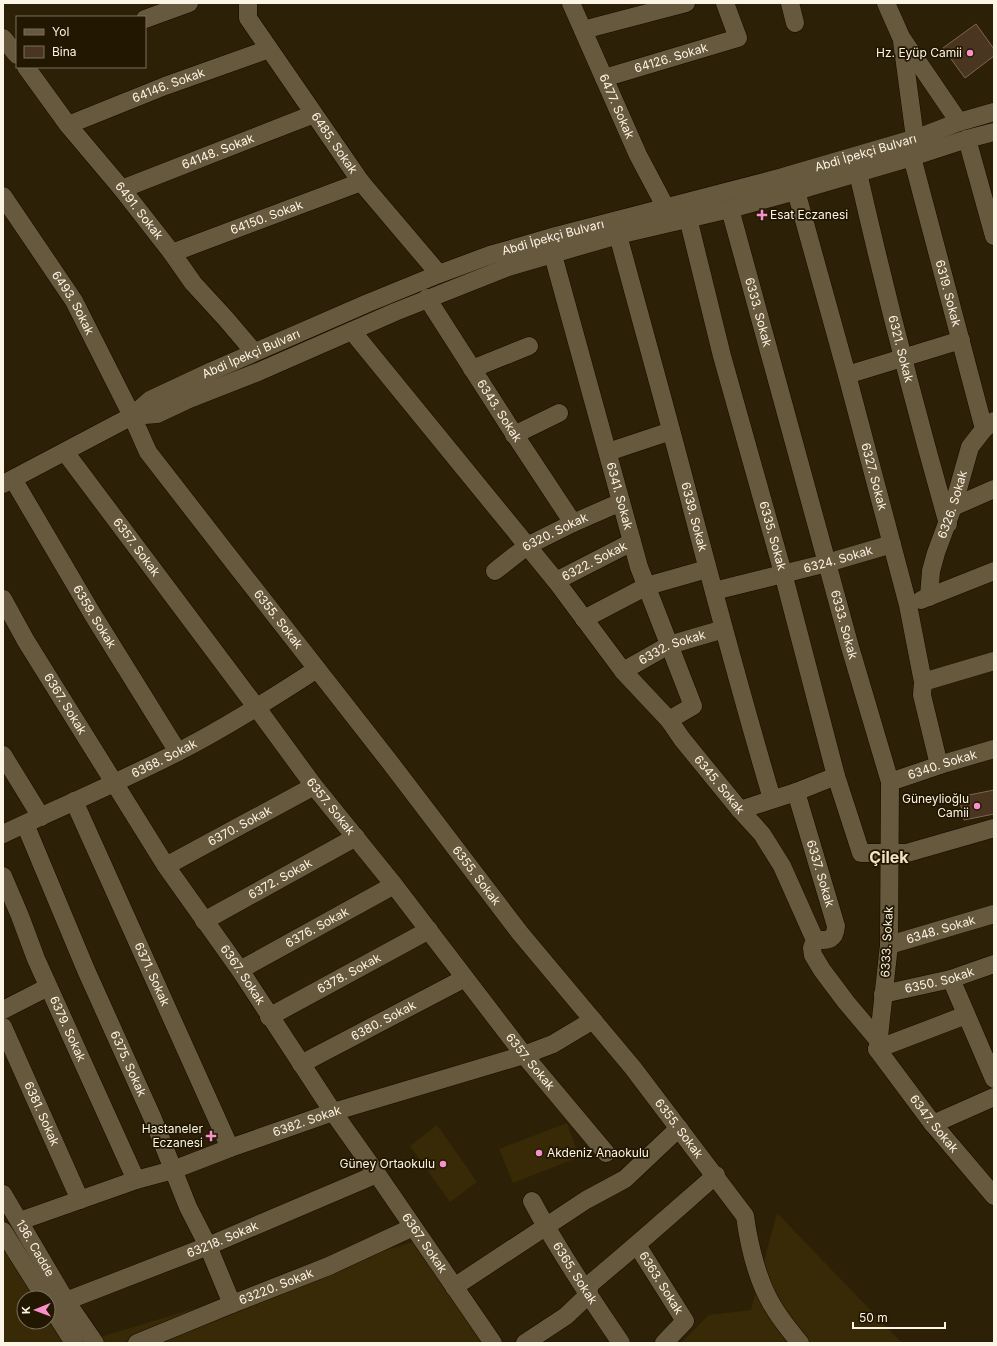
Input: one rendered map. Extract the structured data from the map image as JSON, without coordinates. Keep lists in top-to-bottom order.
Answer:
{
  "streets": {
    "street": [
      "64126. Sokak",
      "64146. Sokak",
      "6477. Sokak",
      "6485. Sokak",
      "64148. Sokak",
      "Abdi İpekçi Bulvarı",
      "6491. Sokak",
      "64150. Sokak",
      "6319. Sokak",
      "6493. Sokak",
      "6333. Sokak",
      "6321. Sokak",
      "6343. Sokak",
      "6327. Sokak",
      "6341. Sokak",
      "6326. Sokak",
      "6339. Sokak",
      "6320. Sokak",
      "6335. Sokak",
      "6357. Sokak",
      "6324. Sokak",
      "6322. Sokak",
      "6359. Sokak",
      "6355. Sokak",
      "6332. Sokak",
      "6367. Sokak",
      "6368. Sokak",
      "6340. Sokak",
      "6345. Sokak",
      "6370. Sokak",
      "6337. Sokak",
      "6372. Sokak",
      "6376. Sokak",
      "6348. Sokak",
      "6371. Sokak",
      "6378. Sokak",
      "6350. Sokak",
      "6380. Sokak",
      "6379. Sokak",
      "6375. Sokak",
      "6381. Sokak",
      "6382. Sokak",
      "6347. Sokak",
      "63218. Sokak",
      "136. Cadde",
      "6365. Sokak",
      "6363. Sokak",
      "63220. Sokak"
    ]
  },
  "crossings": [
    ["64126. Sokak", "6477. Sokak"],
    ["64146. Sokak", "6485. Sokak"],
    ["64146. Sokak", "6491. Sokak"],
    ["6477. Sokak", "Abdi İpekçi Bulvarı"],
    ["6485. Sokak", "64148. Sokak"],
    ["6485. Sokak", "Abdi İpekçi Bulvarı"],
    ["6485. Sokak", "64150. Sokak"],
    ["64148. Sokak", "6491. Sokak"],
    ["Abdi İpekçi Bulvarı", "6491. Sokak"],
    ["Abdi İpekçi Bulvarı", "6319. Sokak"],
    ["Abdi İpekçi Bulvarı", "6493. Sokak"],
    ["Abdi İpekçi Bulvarı", "6333. Sokak"],
    ["Abdi İpekçi Bulvarı", "6321. Sokak"],
    ["Abdi İpekçi Bulvarı", "6343. Sokak"],
    ["Abdi İpekçi Bulvarı", "6327. Sokak"],
    ["Abdi İpekçi Bulvarı", "6341. Sokak"],
    ["Abdi İpekçi Bulvarı", "6339. Sokak"],
    ["Abdi İpekçi Bulvarı", "6335. Sokak"],
    ["Abdi İpekçi Bulvarı", "6357. Sokak"],
    ["Abdi İpekçi Bulvarı", "6359. Sokak"],
    ["Abdi İpekçi Bulvarı", "6355. Sokak"],
    ["Abdi İpekçi Bulvarı", "6345. Sokak"],
    ["6491. Sokak", "64150. Sokak"],
    ["6319. Sokak", "6326. Sokak"],
    ["6493. Sokak", "6355. Sokak"],
    ["6333. Sokak", "6335. Sokak"],
    ["6333. Sokak", "6324. Sokak"],
    ["6333. Sokak", "6340. Sokak"],
    ["6333. Sokak", "6345. Sokak"],
    ["6333. Sokak", "6348. Sokak"],
    ["6333. Sokak", "6350. Sokak"],
    ["6333. Sokak", "6347. Sokak"],
    ["6321. Sokak", "6326. Sokak"],
    ["6343. Sokak", "6320. Sokak"],
    ["6327. Sokak", "6324. Sokak"],
    ["6327. Sokak", "6340. Sokak"],
    ["6341. Sokak", "6320. Sokak"],
    ["6341. Sokak", "6322. Sokak"],
    ["6341. Sokak", "6332. Sokak"],
    ["6341. Sokak", "6345. Sokak"],
    ["6339. Sokak", "6324. Sokak"],
    ["6339. Sokak", "6332. Sokak"],
    ["6320. Sokak", "6345. Sokak"],
    ["6335. Sokak", "6324. Sokak"],
    ["6357. Sokak", "6368. Sokak"],
    ["6357. Sokak", "6370. Sokak"],
    ["6357. Sokak", "6372. Sokak"],
    ["6357. Sokak", "6376. Sokak"],
    ["6357. Sokak", "6378. Sokak"],
    ["6357. Sokak", "6380. Sokak"],
    ["6357. Sokak", "6382. Sokak"],
    ["6322. Sokak", "6345. Sokak"],
    ["6359. Sokak", "6368. Sokak"],
    ["6355. Sokak", "6368. Sokak"],
    ["6355. Sokak", "6382. Sokak"],
    ["6332. Sokak", "6345. Sokak"],
    ["6367. Sokak", "6368. Sokak"],
    ["6367. Sokak", "6370. Sokak"],
    ["6367. Sokak", "6372. Sokak"],
    ["6367. Sokak", "6376. Sokak"],
    ["6367. Sokak", "6378. Sokak"],
    ["6367. Sokak", "6380. Sokak"],
    ["6367. Sokak", "6382. Sokak"],
    ["6367. Sokak", "63218. Sokak"],
    ["6367. Sokak", "63220. Sokak"],
    ["6368. Sokak", "6371. Sokak"],
    ["6368. Sokak", "6375. Sokak"],
    ["6345. Sokak", "6337. Sokak"],
    ["6345. Sokak", "6347. Sokak"],
    ["6371. Sokak", "6382. Sokak"],
    ["6379. Sokak", "6382. Sokak"],
    ["6375. Sokak", "6382. Sokak"],
    ["6375. Sokak", "63218. Sokak"],
    ["6375. Sokak", "63220. Sokak"],
    ["6381. Sokak", "6382. Sokak"],
    ["6382. Sokak", "136. Cadde"],
    ["63218. Sokak", "136. Cadde"]
  ],
  "districts": ["Çilek"],
  "places": {
    "other": [
      "Hz. Eyüp Camii",
      "Güneylioğlu Camii",
      "Akdeniz Anaokulu",
      "Güney Ortaokulu"
    ],
    "health": ["Esat Eczanesi", "Hastaneler Eczanesi"]
  },
  "legend": ["Yol", "Bina"],
  "scale_bar": "50 m",
  "north": "left"
}
